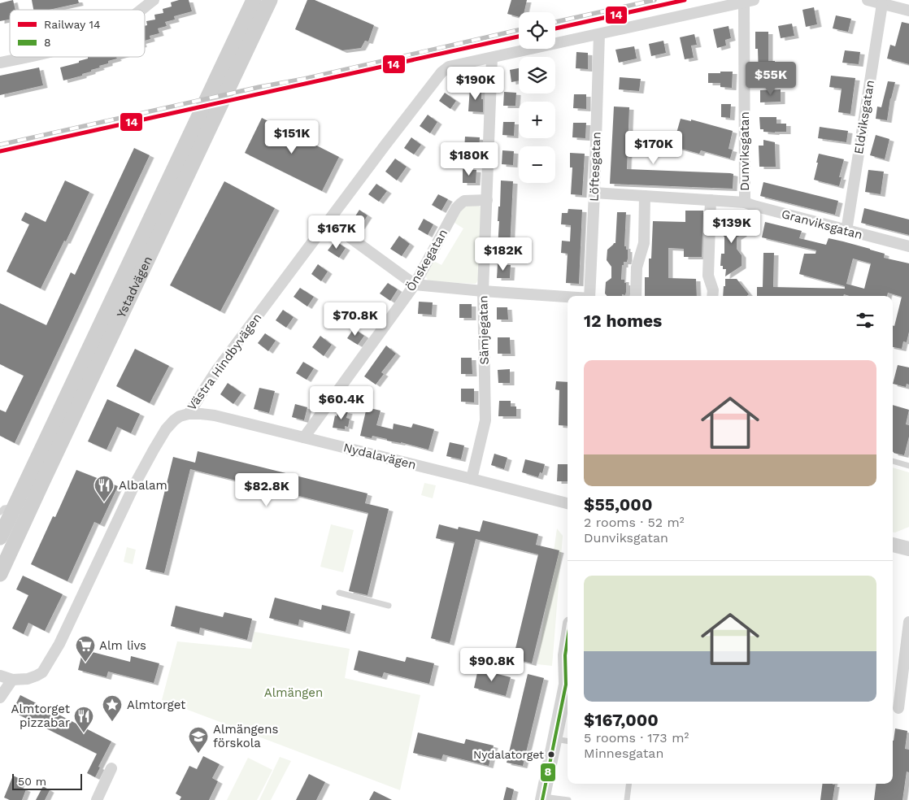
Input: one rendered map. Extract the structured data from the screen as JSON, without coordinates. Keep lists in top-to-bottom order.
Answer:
{
  "streets": {
    "main road": ["Ystadvägen"],
    "street": [
      "Eldviksgatan",
      "Dunviksgatan",
      "Löftesgatan",
      "Granviksgatan",
      "Önskegatan",
      "Sämjegatan",
      "Västra Hindbyvägen",
      "Nydalavägen"
    ]
  },
  "crossings": [
    ["Eldviksgatan", "Granviksgatan"],
    ["Dunviksgatan", "Granviksgatan"],
    ["Löftesgatan", "Granviksgatan"],
    ["Önskegatan", "Sämjegatan"],
    ["Önskegatan", "Nydalavägen"],
    ["Sämjegatan", "Västra Hindbyvägen"],
    ["Sämjegatan", "Nydalavägen"],
    ["Västra Hindbyvägen", "Nydalavägen"]
  ],
  "parks": ["Almängen"],
  "places": {
    "restaurant": ["Albalam", "Almtorget pizzabar"],
    "supermarket": ["Alm livs"],
    "place": ["Almtorget"],
    "school or university": ["Almängens förskola"],
    "other": ["Nydalatorget"]
  },
  "lines": ["rail line 14", "transit line 8"],
  "legend": ["Railway 14", "8"],
  "scale_bar": "50 m",
  "page": {
    "map_buttons": ["+", "−"],
    "price": [
      "$55K",
      "$190K",
      "$151K",
      "$170K",
      "$180K",
      "$139K",
      "$167K",
      "$182K",
      "$70.8K",
      "$60.4K",
      "$82.8K",
      "$90.8K"
    ],
    "heading": "12 homes",
    "list": [
      {
        "name": "$55,000",
        "note": "2 rooms · 52 m² · Dunviksgatan"
      },
      {
        "name": "$167,000",
        "note": "5 rooms · 173 m² · Minnesgatan"
      }
    ],
    "scale": "50 m"
  }
}
